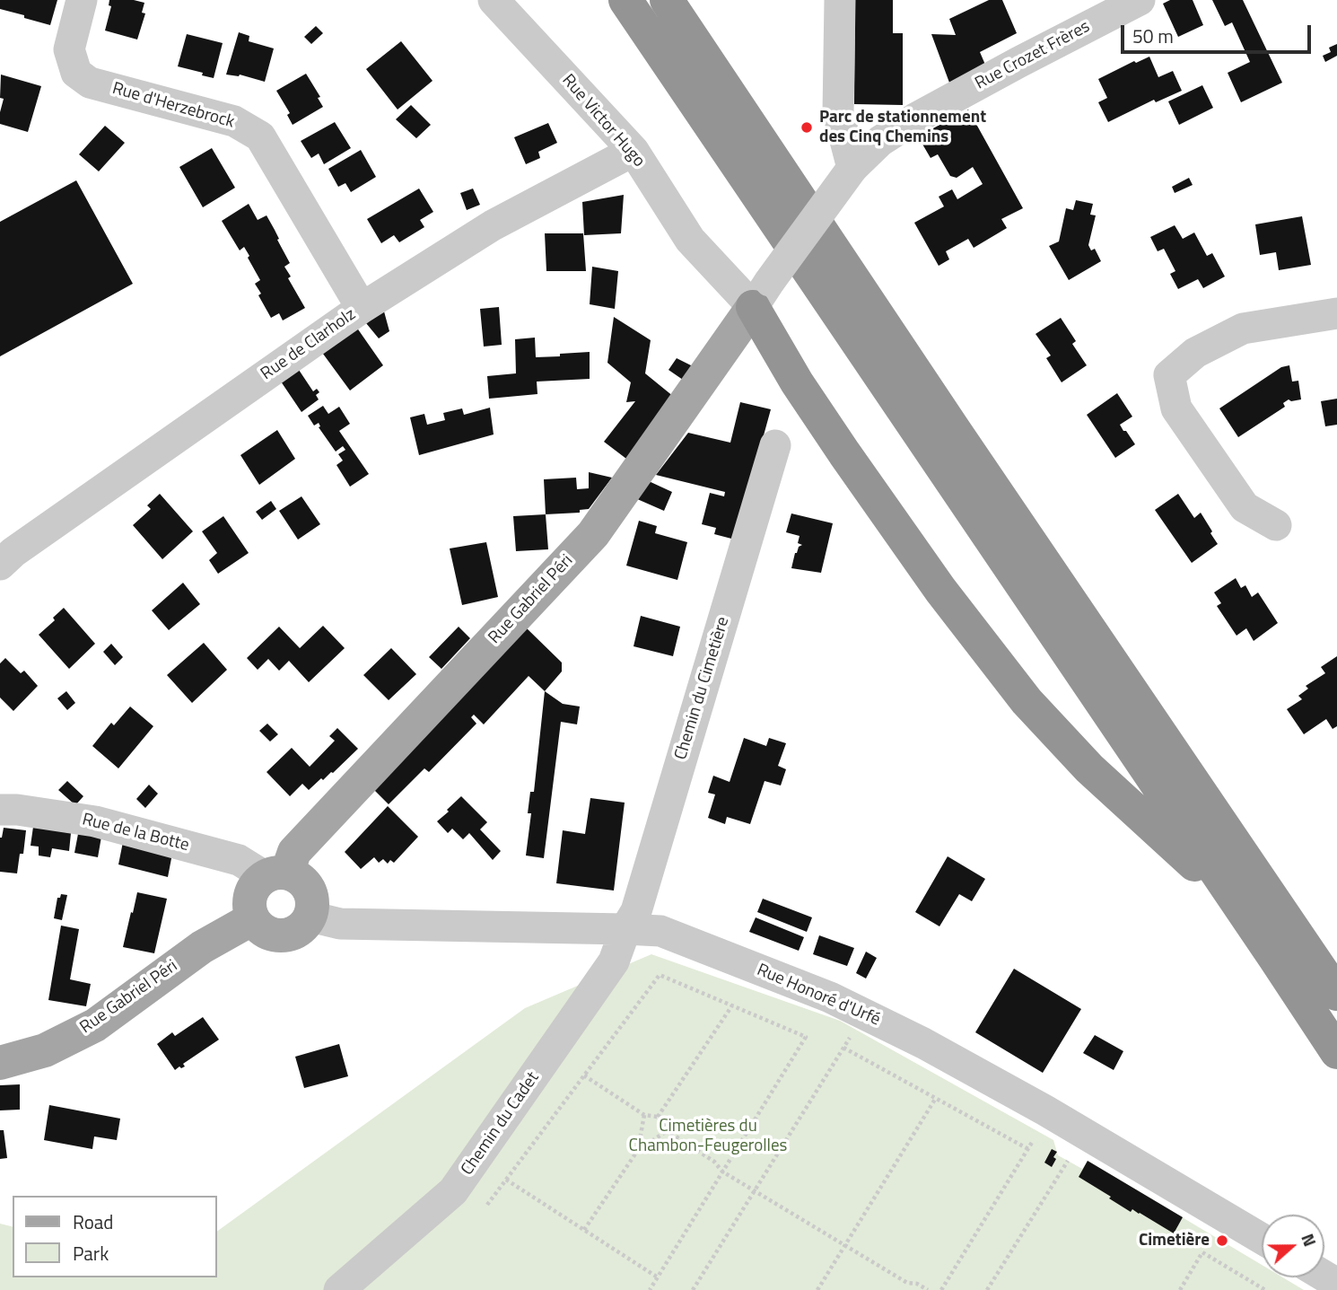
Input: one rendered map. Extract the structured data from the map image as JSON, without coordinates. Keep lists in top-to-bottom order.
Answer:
{
  "streets": {
    "main road": ["Rue Gabriel Péri"],
    "street": [
      "Rue Crozet Frères",
      "Rue d'Herzebrock",
      "Rue Victor Hugo",
      "Rue de Clarholz",
      "Chemin du Cimetière",
      "Rue de la Botte",
      "Rue Honoré d'Urfé",
      "Chemin du Cadet"
    ]
  },
  "crossings": [
    ["Rue Crozet Frères", "Rue Victor Hugo"],
    ["Rue Crozet Frères", "Rue Gabriel Péri"],
    ["Rue d'Herzebrock", "Rue de Clarholz"],
    ["Rue Victor Hugo", "Rue de Clarholz"],
    ["Rue Victor Hugo", "Rue Gabriel Péri"],
    ["Rue Gabriel Péri", "Rue de la Botte"],
    ["Rue Gabriel Péri", "Rue Honoré d'Urfé"],
    ["Chemin du Cimetière", "Rue Honoré d'Urfé"],
    ["Chemin du Cimetière", "Chemin du Cadet"],
    ["Rue de la Botte", "Rue Honoré d'Urfé"],
    ["Rue Honoré d'Urfé", "Chemin du Cadet"]
  ],
  "parks": ["Cimetières du Chambon-Feugerolles"],
  "places": ["Parc de stationnement des Cinq Chemins", "Cimetière"],
  "legend": ["Road", "Park"],
  "scale_bar": "50 m",
  "north": "right"
}
